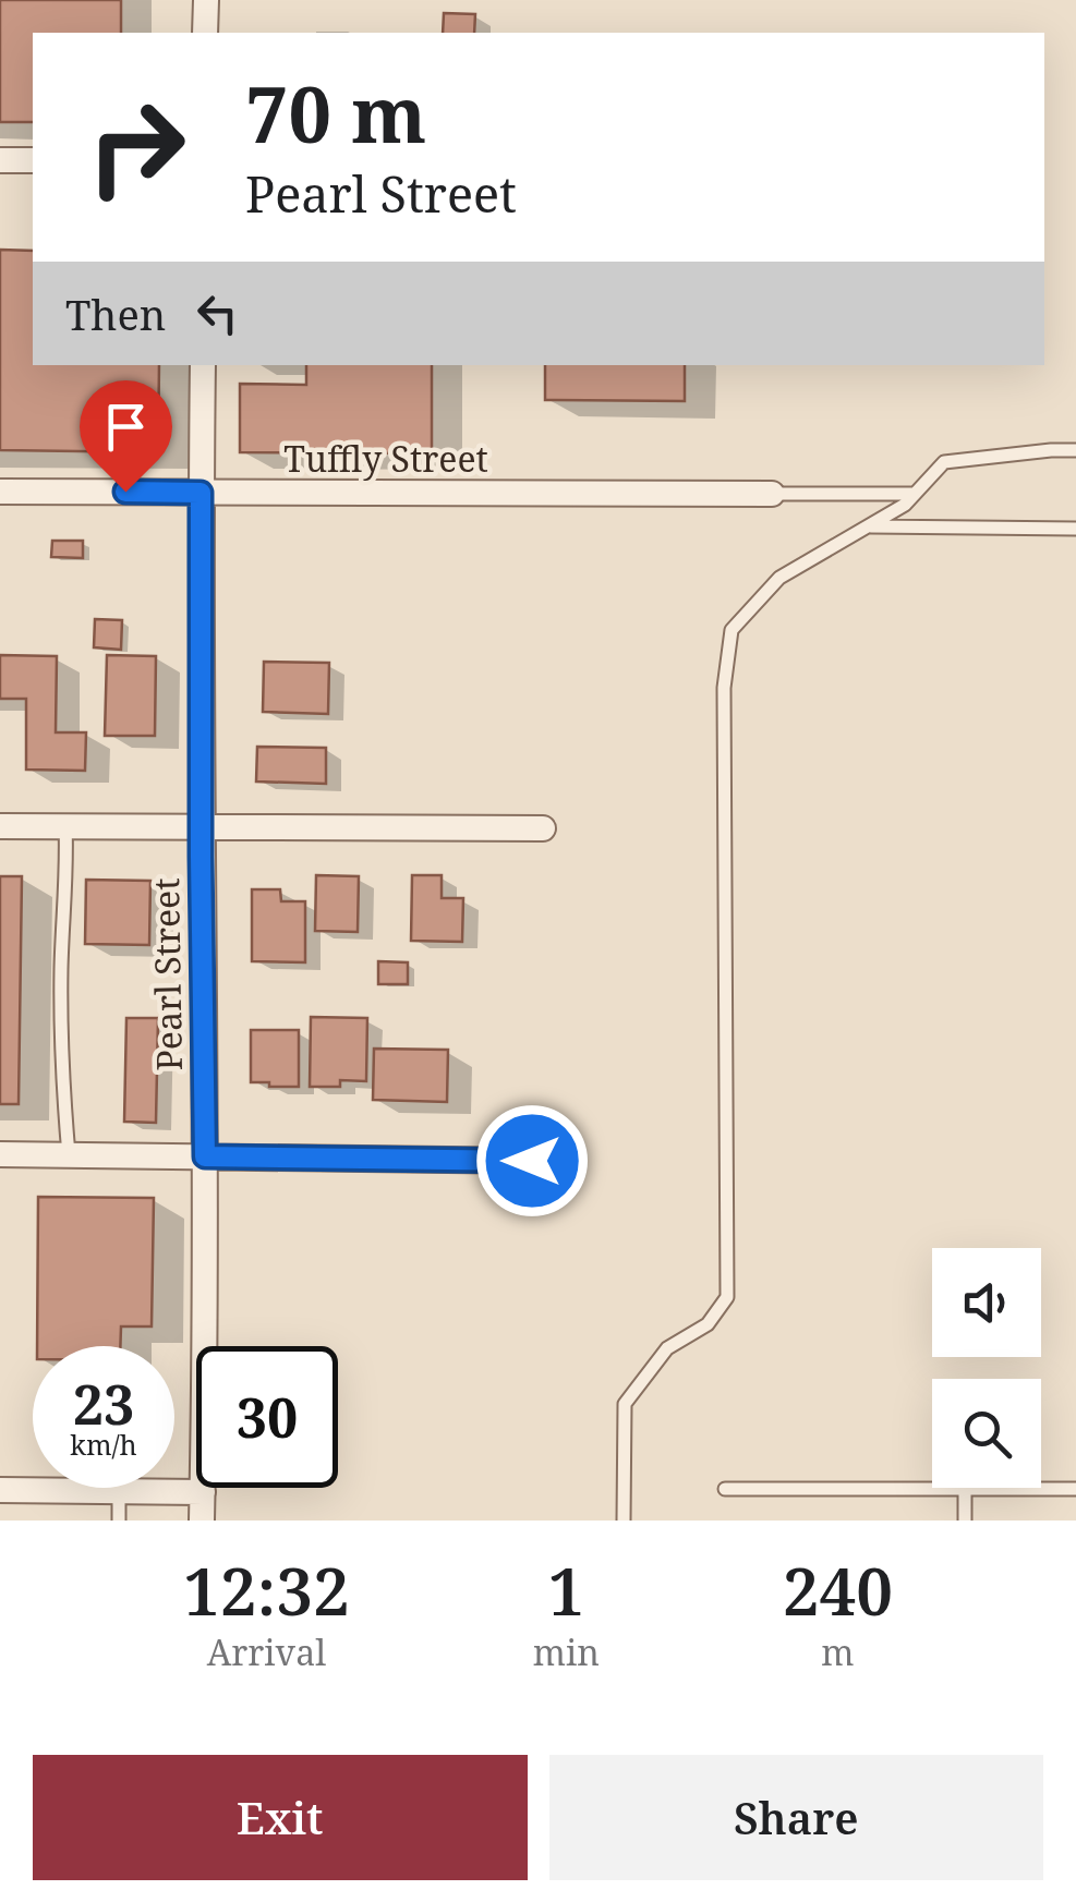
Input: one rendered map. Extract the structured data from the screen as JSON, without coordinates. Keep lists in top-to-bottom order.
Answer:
{
  "streets": {
    "street": ["Tuffly Street", "Pearl Street"]
  },
  "crossings": [
    ["Tuffly Street", "Pearl Street"]
  ],
  "page": {
    "turn": ["70 m", "Pearl Street"],
    "then": "Then",
    "speed": "23 km/h",
    "limit": "30",
    "eta": [
      "12:32",
      "Arrival",
      "1",
      "min",
      "240",
      "m"
    ],
    "buttons": ["Exit", "Share"]
  }
}
